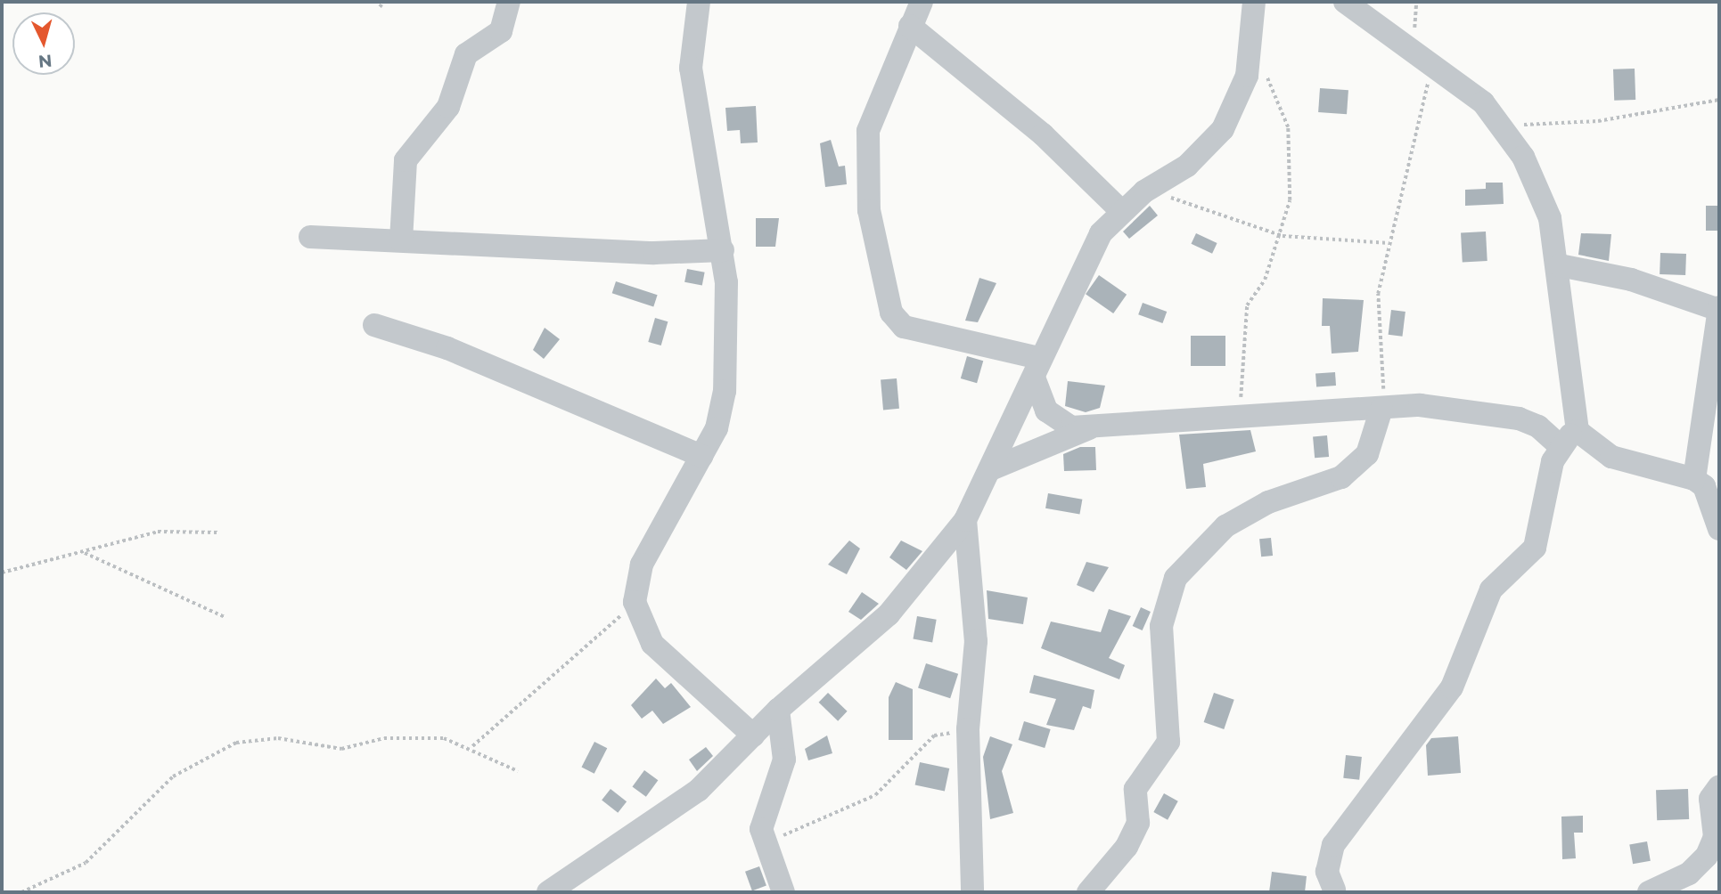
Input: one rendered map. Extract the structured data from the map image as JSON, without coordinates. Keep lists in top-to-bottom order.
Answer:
{
  "north": "bottom"
}
